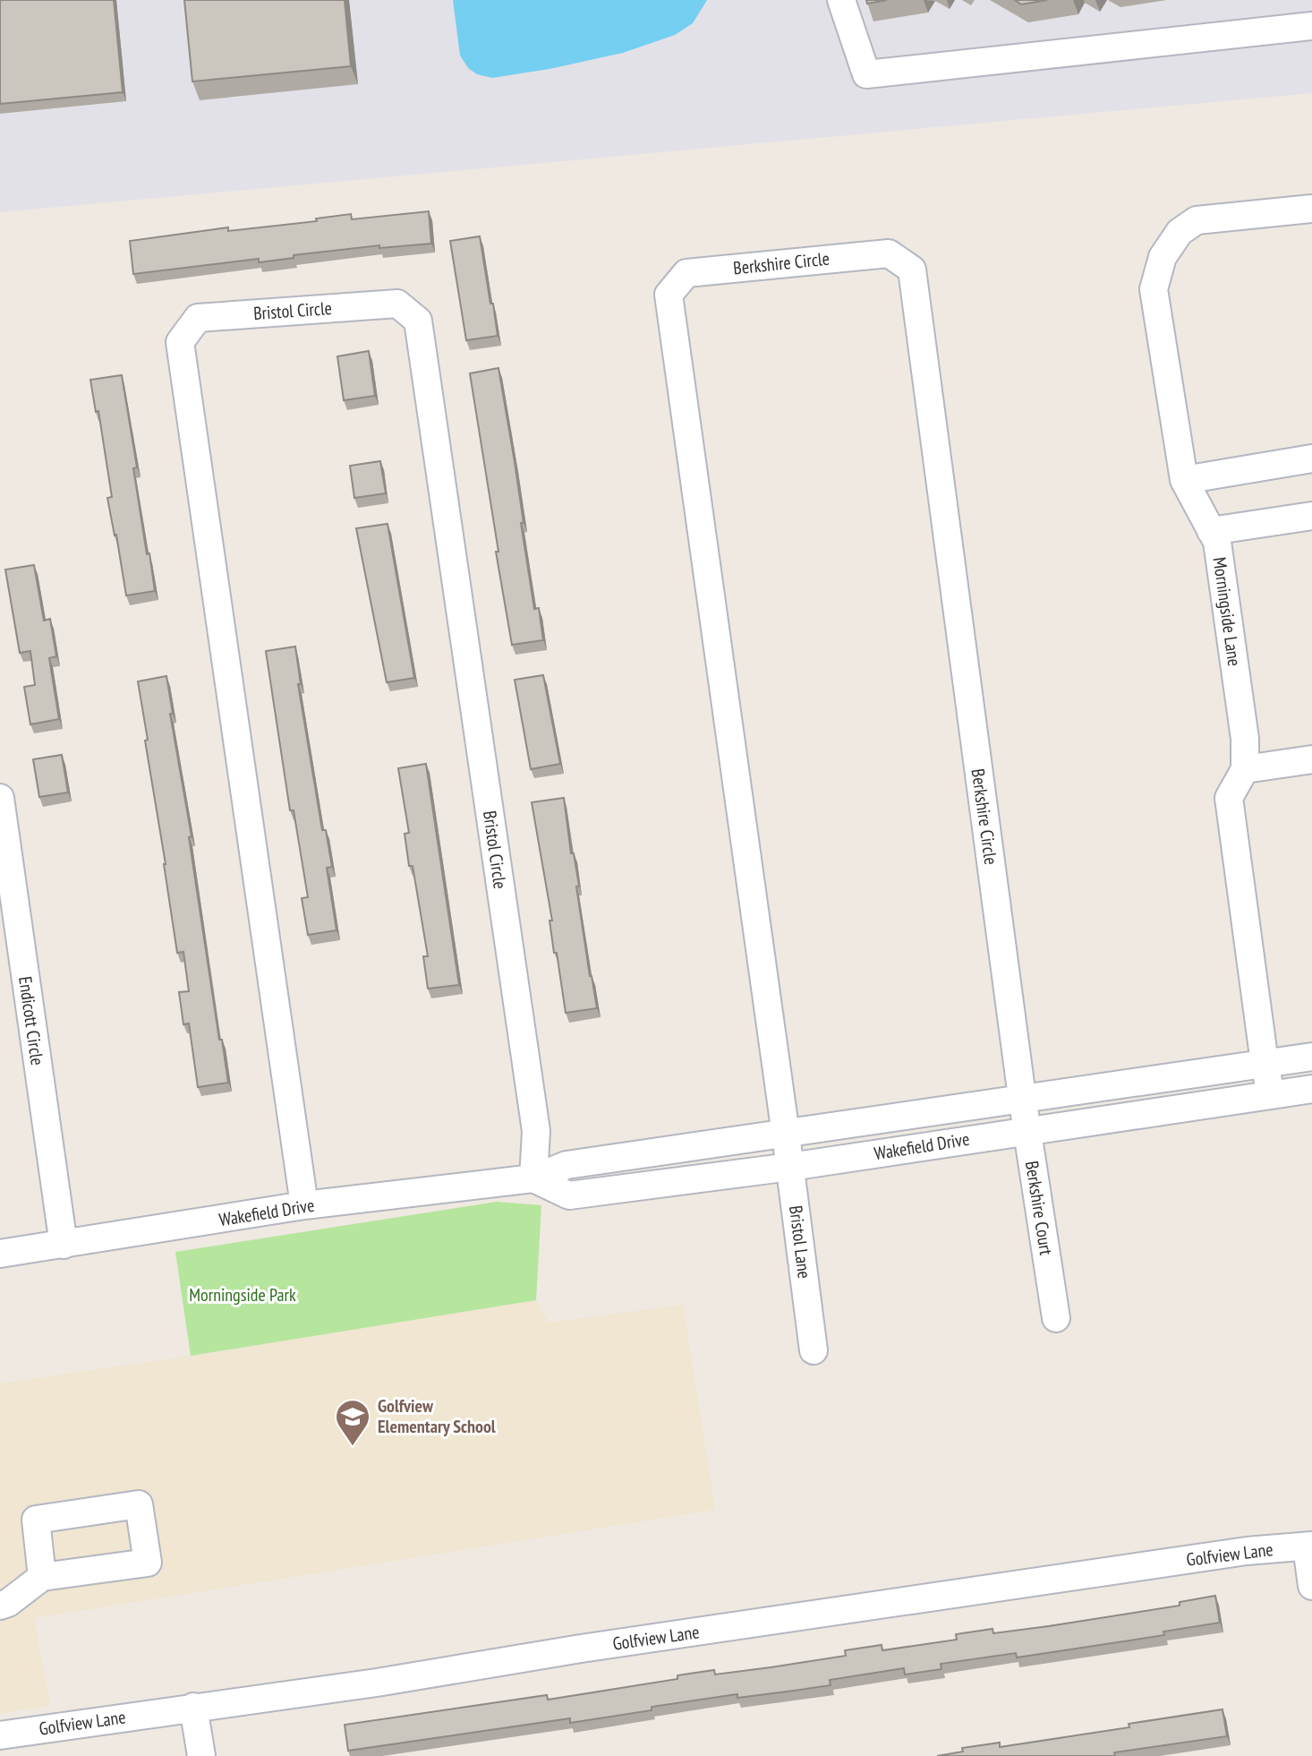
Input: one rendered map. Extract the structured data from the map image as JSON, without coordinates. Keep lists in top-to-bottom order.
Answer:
{
  "streets": {
    "street": [
      "Berkshire Circle",
      "Bristol Circle",
      "Morningside Lane",
      "Endicott Circle",
      "Wakefield Drive",
      "Berkshire Court",
      "Bristol Lane",
      "Golfview Lane"
    ]
  },
  "crossings": [
    ["Berkshire Circle", "Wakefield Drive"],
    ["Berkshire Circle", "Berkshire Court"],
    ["Berkshire Circle", "Bristol Lane"],
    ["Bristol Circle", "Wakefield Drive"],
    ["Morningside Lane", "Wakefield Drive"],
    ["Endicott Circle", "Wakefield Drive"],
    ["Wakefield Drive", "Berkshire Court"],
    ["Wakefield Drive", "Bristol Lane"]
  ],
  "parks": ["Morningside Park"],
  "places": {
    "school or university": ["Golfview Elementary School"]
  }
}
